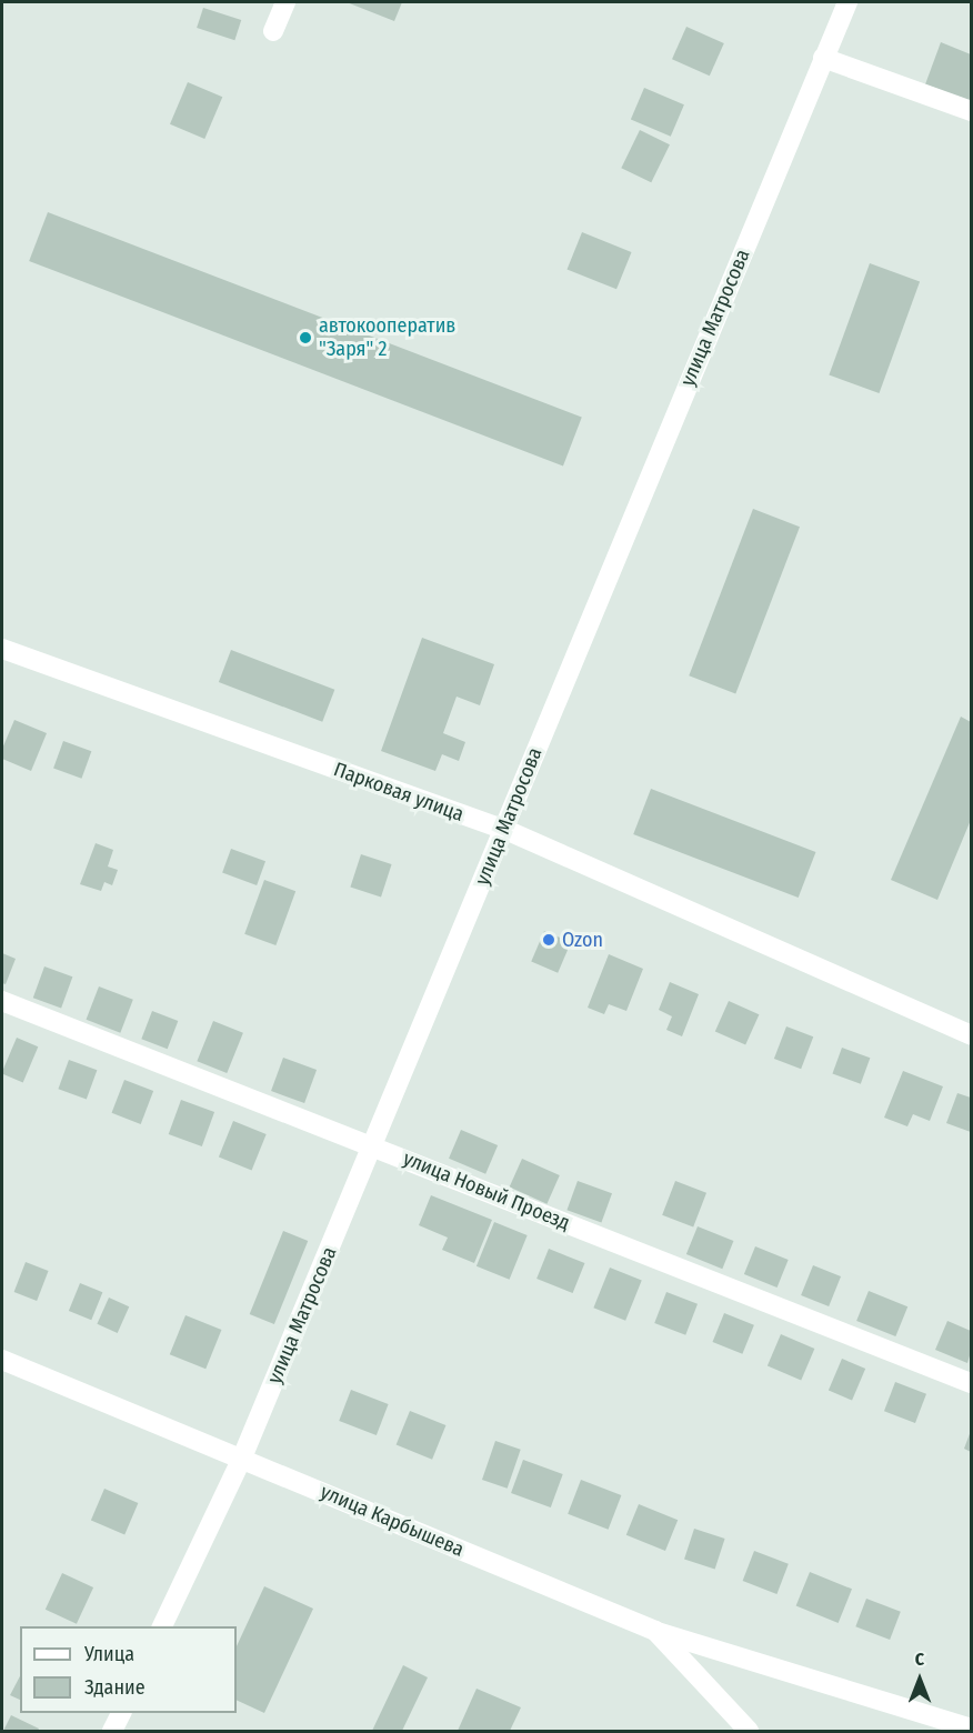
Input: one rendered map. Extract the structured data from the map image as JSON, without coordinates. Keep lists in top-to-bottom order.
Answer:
{
  "streets": {
    "street": [
      "улица Матросова",
      "Парковая улица",
      "улица Новый Проезд",
      "улица Карбышева"
    ]
  },
  "crossings": [
    ["улица Матросова", "Парковая улица"],
    ["улица Матросова", "улица Новый Проезд"],
    ["улица Матросова", "улица Карбышева"]
  ],
  "places": ["автокооператив \"Заря\" 2", "Ozon"],
  "legend": ["Улица", "Здание"],
  "north": "top"
}
